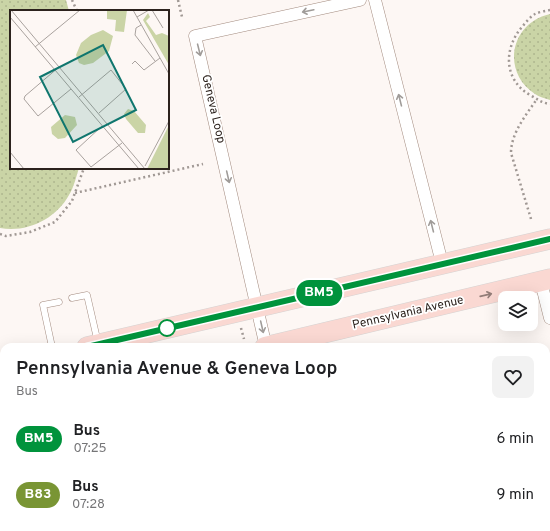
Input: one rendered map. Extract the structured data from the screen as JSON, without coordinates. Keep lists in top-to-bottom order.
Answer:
{
  "streets": {
    "main road": ["Pennsylvania Avenue"],
    "street": ["Geneva Loop"]
  },
  "lines": ["bus line BM5"],
  "page": {
    "on_map": "BM5",
    "heading": ["Pennsylvania Avenue & Geneva Loop", "Bus"],
    "list": [
      {
        "mark": "BM5",
        "name": "Bus",
        "note": "07:25",
        "value": "6 min"
      },
      {
        "mark": "B83",
        "name": "Bus",
        "note": "07:28",
        "value": "9 min"
      }
    ]
  }
}
